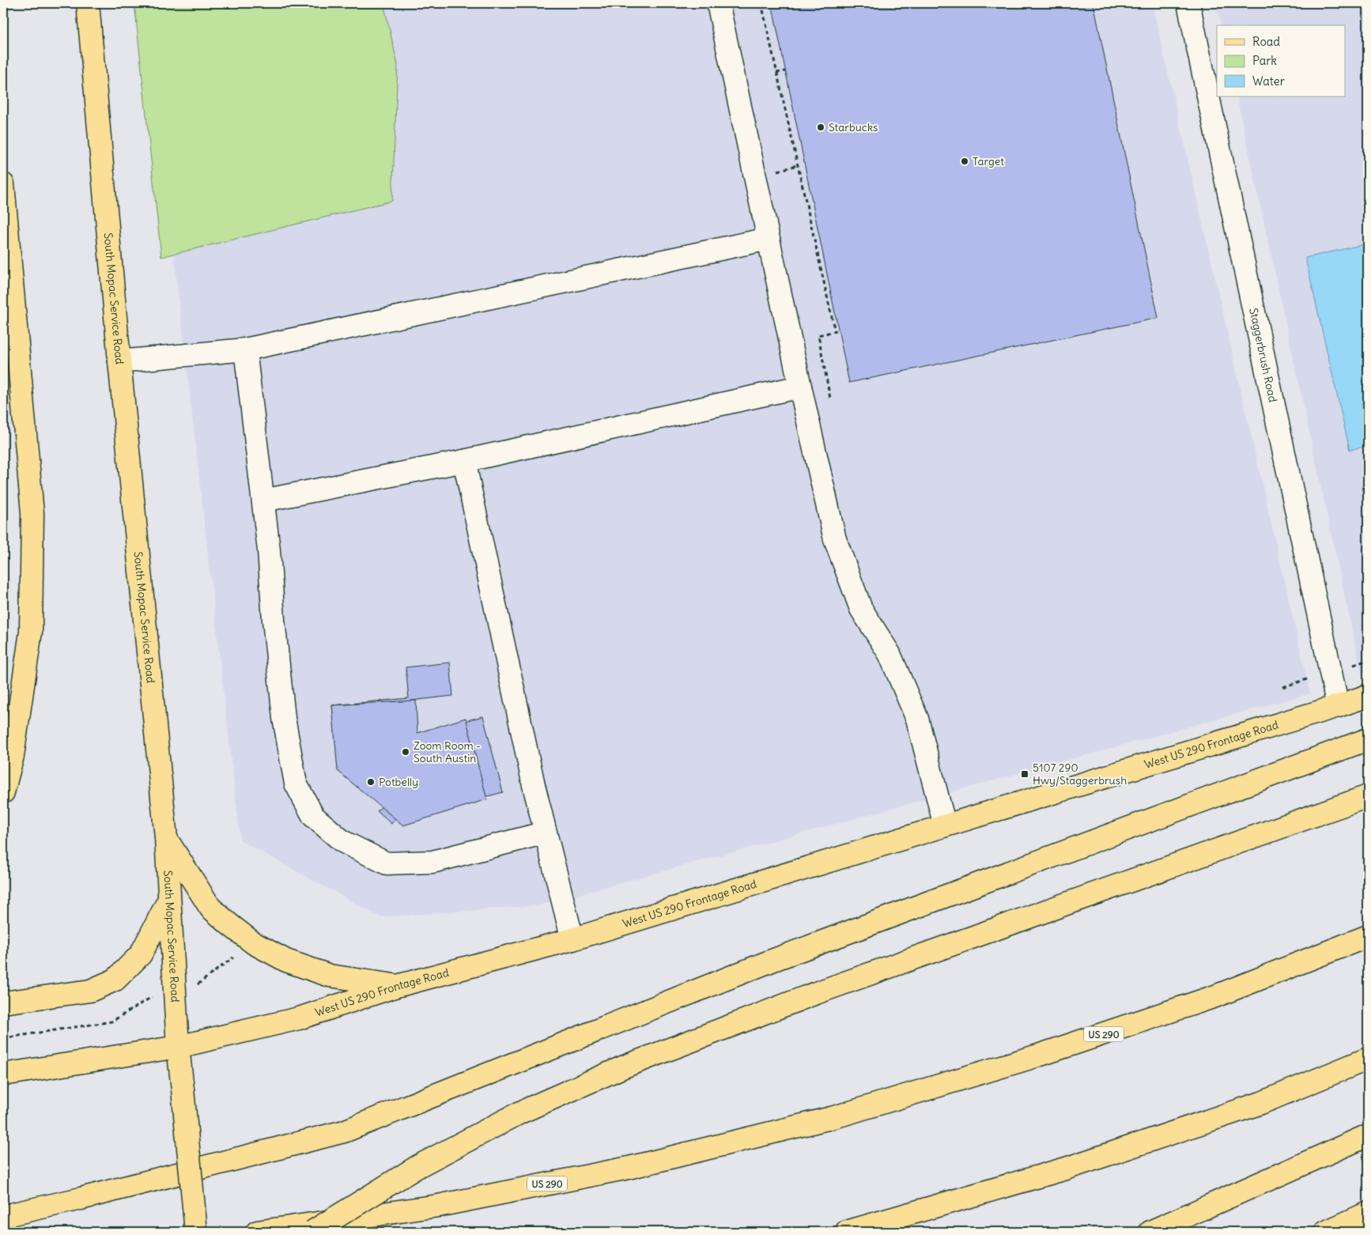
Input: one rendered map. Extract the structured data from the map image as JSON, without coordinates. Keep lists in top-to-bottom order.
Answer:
{
  "streets": {
    "main road": ["South Mopac Service Road", "West US 290 Frontage Road", "US 290"],
    "street": ["Staggerbrush Road"]
  },
  "crossings": [
    ["South Mopac Service Road", "West US 290 Frontage Road"],
    ["Staggerbrush Road", "West US 290 Frontage Road"]
  ],
  "places": {
    "other": [
      "Starbucks",
      "Target",
      "Zoom Room - South Austin",
      "Potbelly"
    ],
    "transit": ["5107 290 Hwy/Staggerbrush"]
  },
  "legend": ["Road", "Park", "Water"]
}
